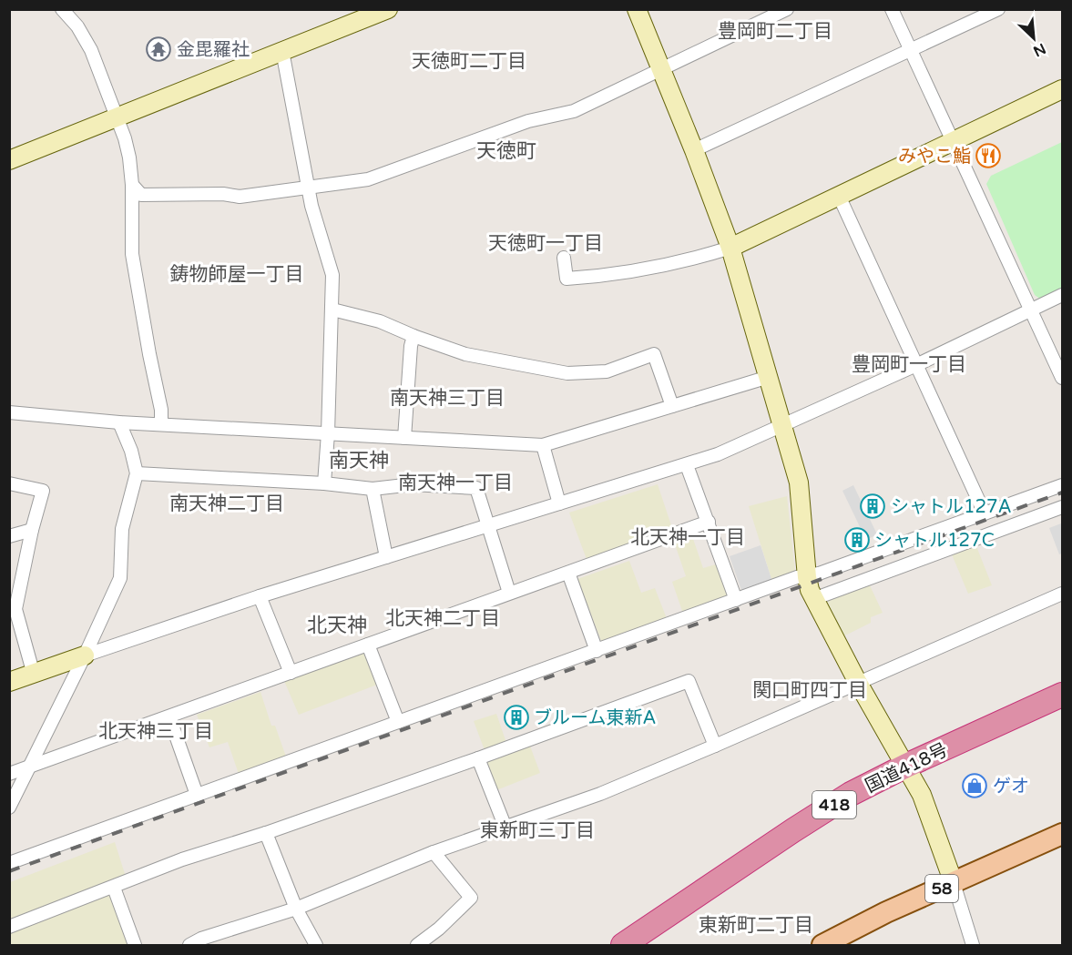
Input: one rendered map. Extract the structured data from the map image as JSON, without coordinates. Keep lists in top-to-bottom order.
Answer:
{
  "streets": {
    "highway": ["国道418号", "418"],
    "main road": ["58"]
  },
  "districts": [
    "豊岡町二丁目",
    "天徳町二丁目",
    "天徳町",
    "天徳町一丁目",
    "鋳物師屋一丁目",
    "豊岡町一丁目",
    "南天神三丁目",
    "南天神",
    "南天神一丁目",
    "南天神二丁目",
    "北天神一丁目",
    "北天神二丁目",
    "北天神",
    "関口町四丁目",
    "北天神三丁目",
    "東新町三丁目",
    "東新町二丁目"
  ],
  "places": {
    "temple": ["金毘羅社"],
    "restaurant": ["みやこ鮨"],
    "building": ["シャトル127A", "シャトル127C", "ブルーム東新A"],
    "shop": ["ゲオ"]
  },
  "north": "bottom right"
}
